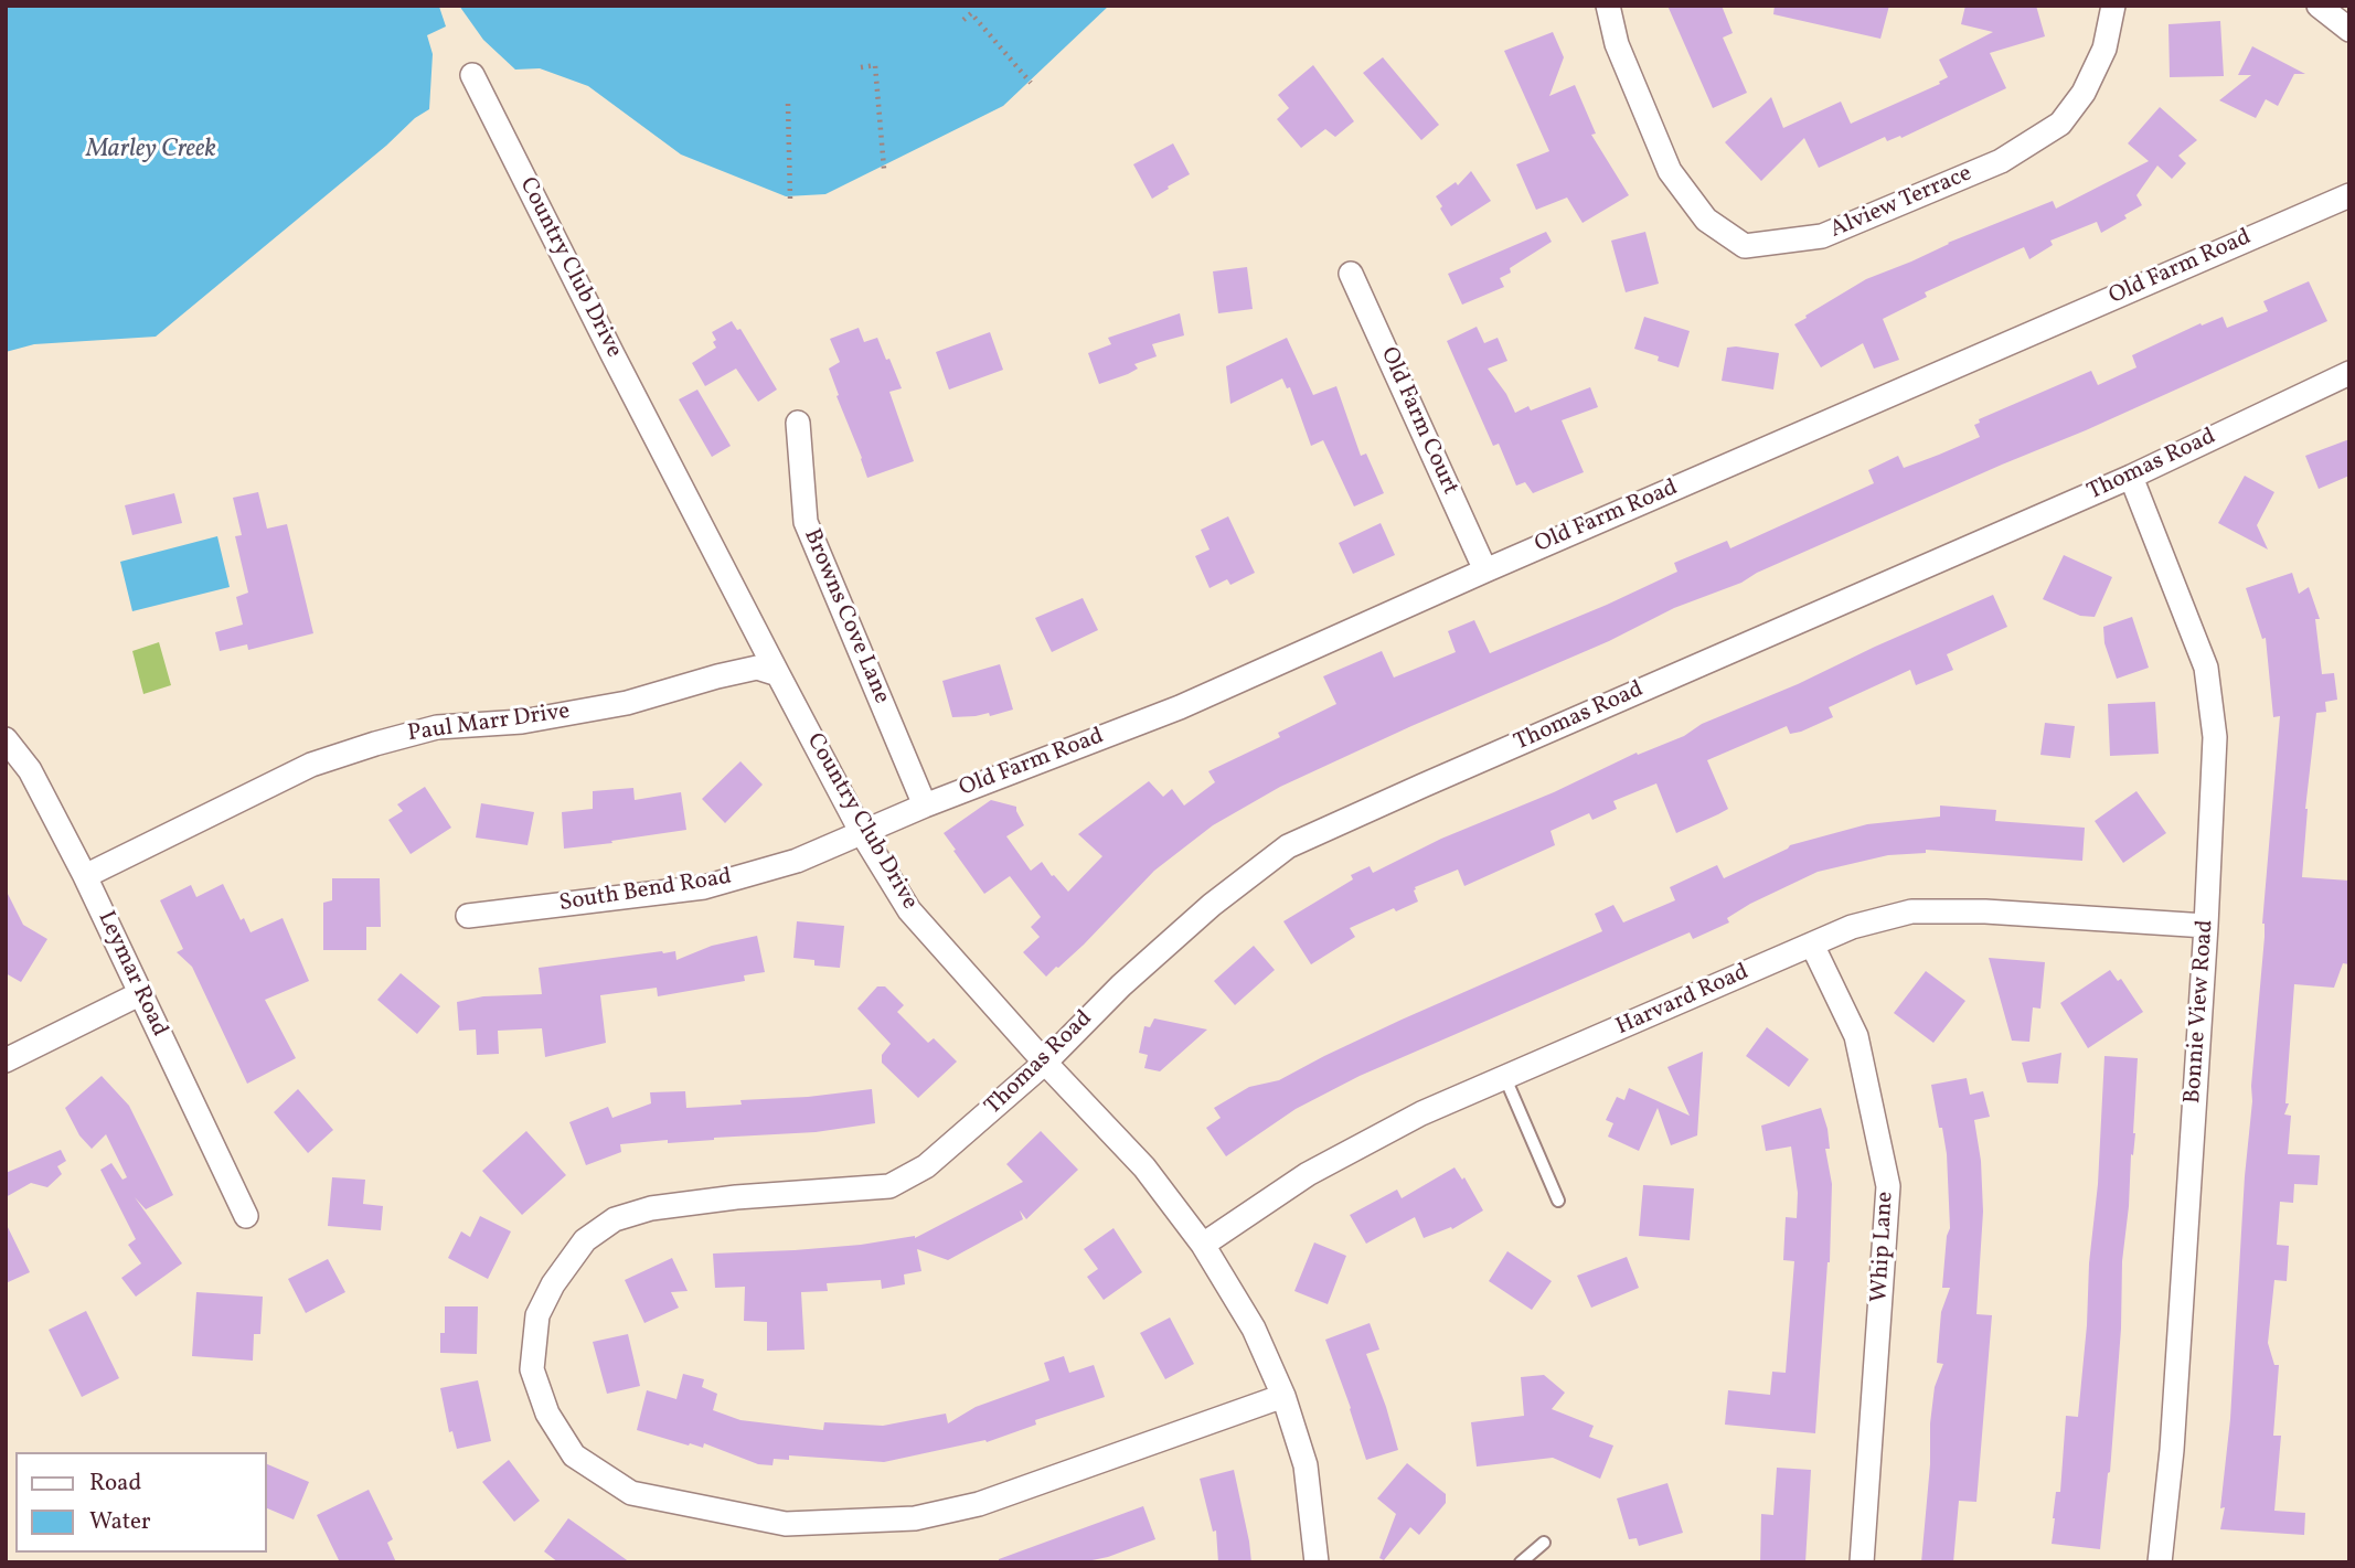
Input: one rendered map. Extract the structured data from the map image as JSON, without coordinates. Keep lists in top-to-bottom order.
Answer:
{
  "streets": {
    "street": [
      "Alview Terrace",
      "Country Club Drive",
      "Old Farm Road",
      "Old Farm Court",
      "Thomas Road",
      "Browns Cove Lane",
      "Paul Marr Drive",
      "South Bend Road",
      "Leymar Road",
      "Harvard Road",
      "Bonnie View Road",
      "Whip Lane"
    ]
  },
  "crossings": [
    ["Country Club Drive", "Old Farm Road"],
    ["Country Club Drive", "Thomas Road"],
    ["Country Club Drive", "Paul Marr Drive"],
    ["Country Club Drive", "South Bend Road"],
    ["Country Club Drive", "Harvard Road"],
    ["Old Farm Road", "Old Farm Court"],
    ["Old Farm Road", "Browns Cove Lane"],
    ["Old Farm Road", "South Bend Road"],
    ["Thomas Road", "Bonnie View Road"],
    ["Paul Marr Drive", "Leymar Road"],
    ["Harvard Road", "Bonnie View Road"],
    ["Harvard Road", "Whip Lane"]
  ],
  "water": ["Marley Creek"],
  "legend": ["Road", "Water"]
}
